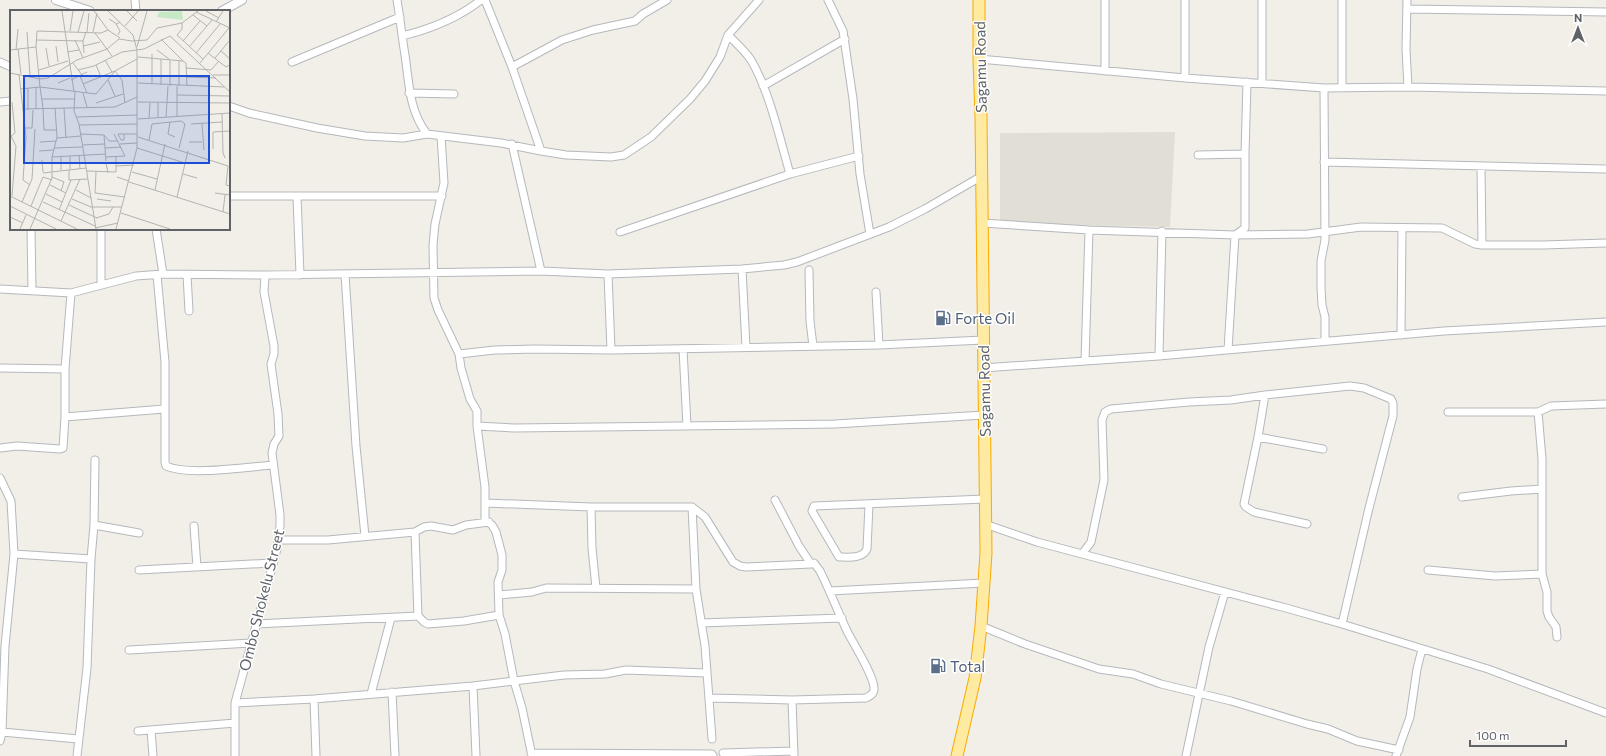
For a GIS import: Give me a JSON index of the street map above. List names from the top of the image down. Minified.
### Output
{"streets":{"highway":["Sagamu Road"],"street":["Ombo Shokelu Street"]},"places":{"fuel station":["Forte Oil","Total"]},"scale_bar":"100 m","north":"top"}
